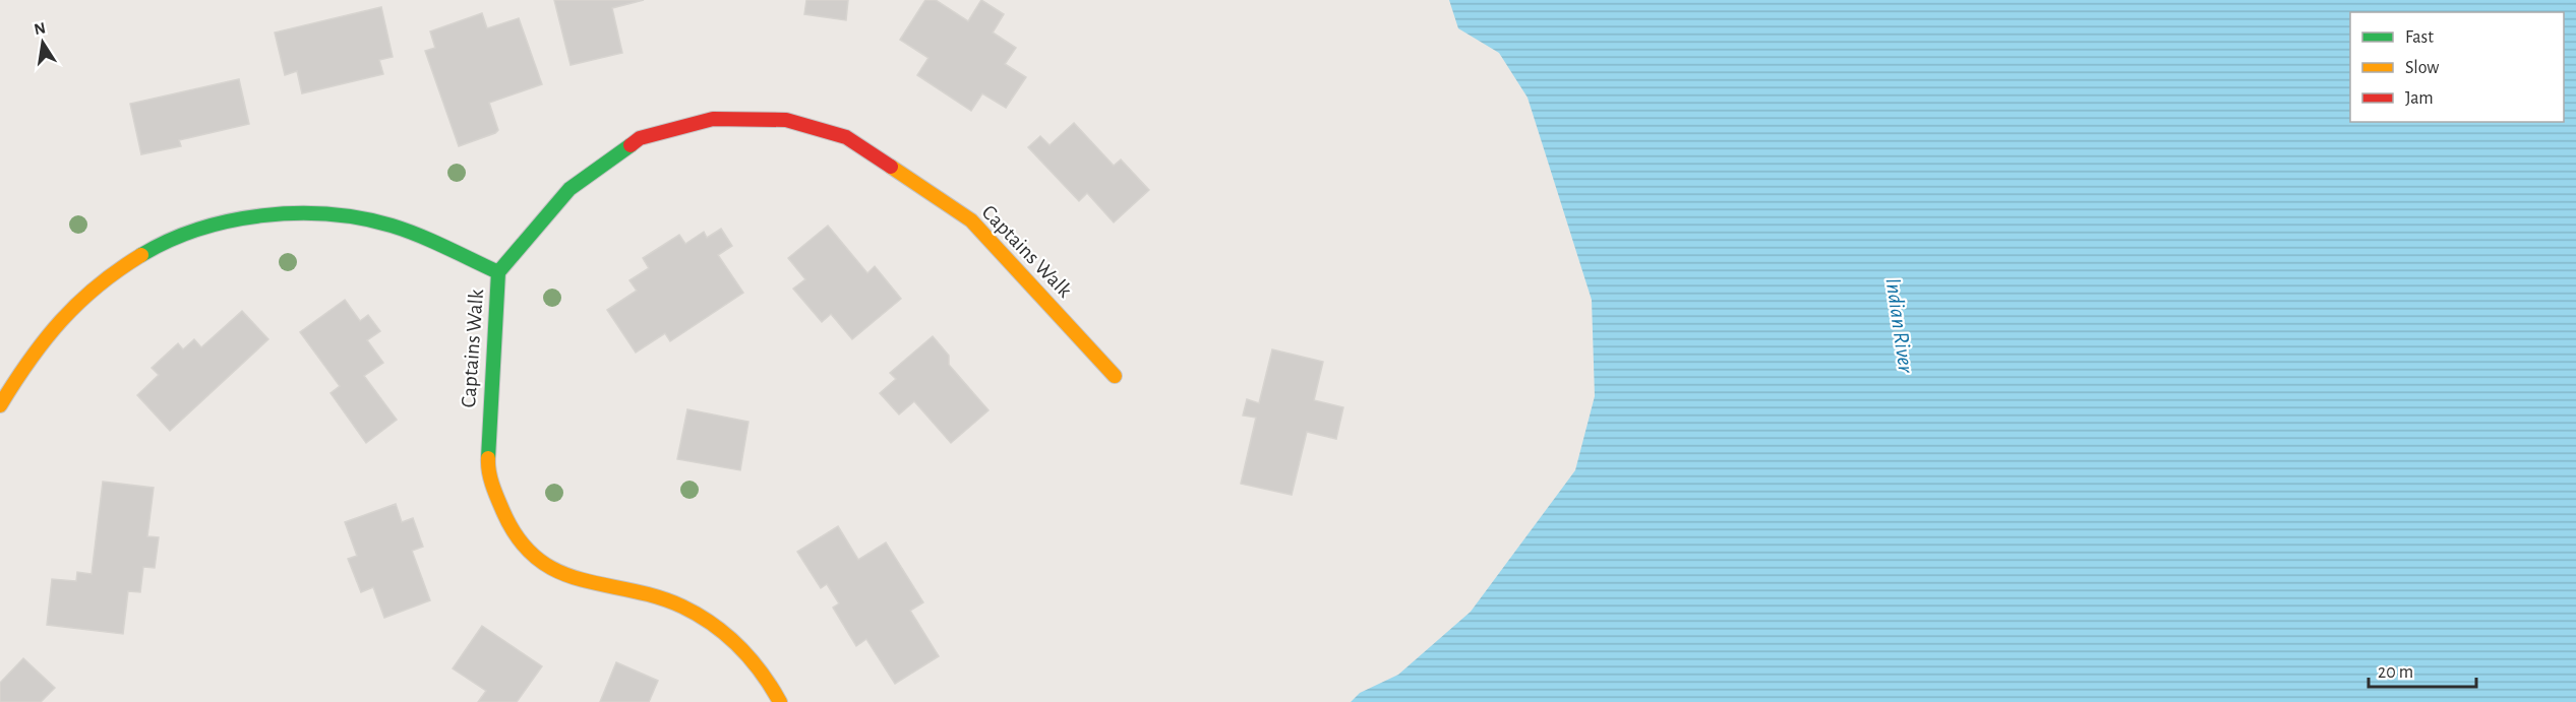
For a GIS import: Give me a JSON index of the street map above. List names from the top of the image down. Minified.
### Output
{"streets":{"street":["Captains Walk"]},"water":["Indian River"],"legend":["Fast","Slow","Jam"],"scale_bar":"20 m","north":"top"}
